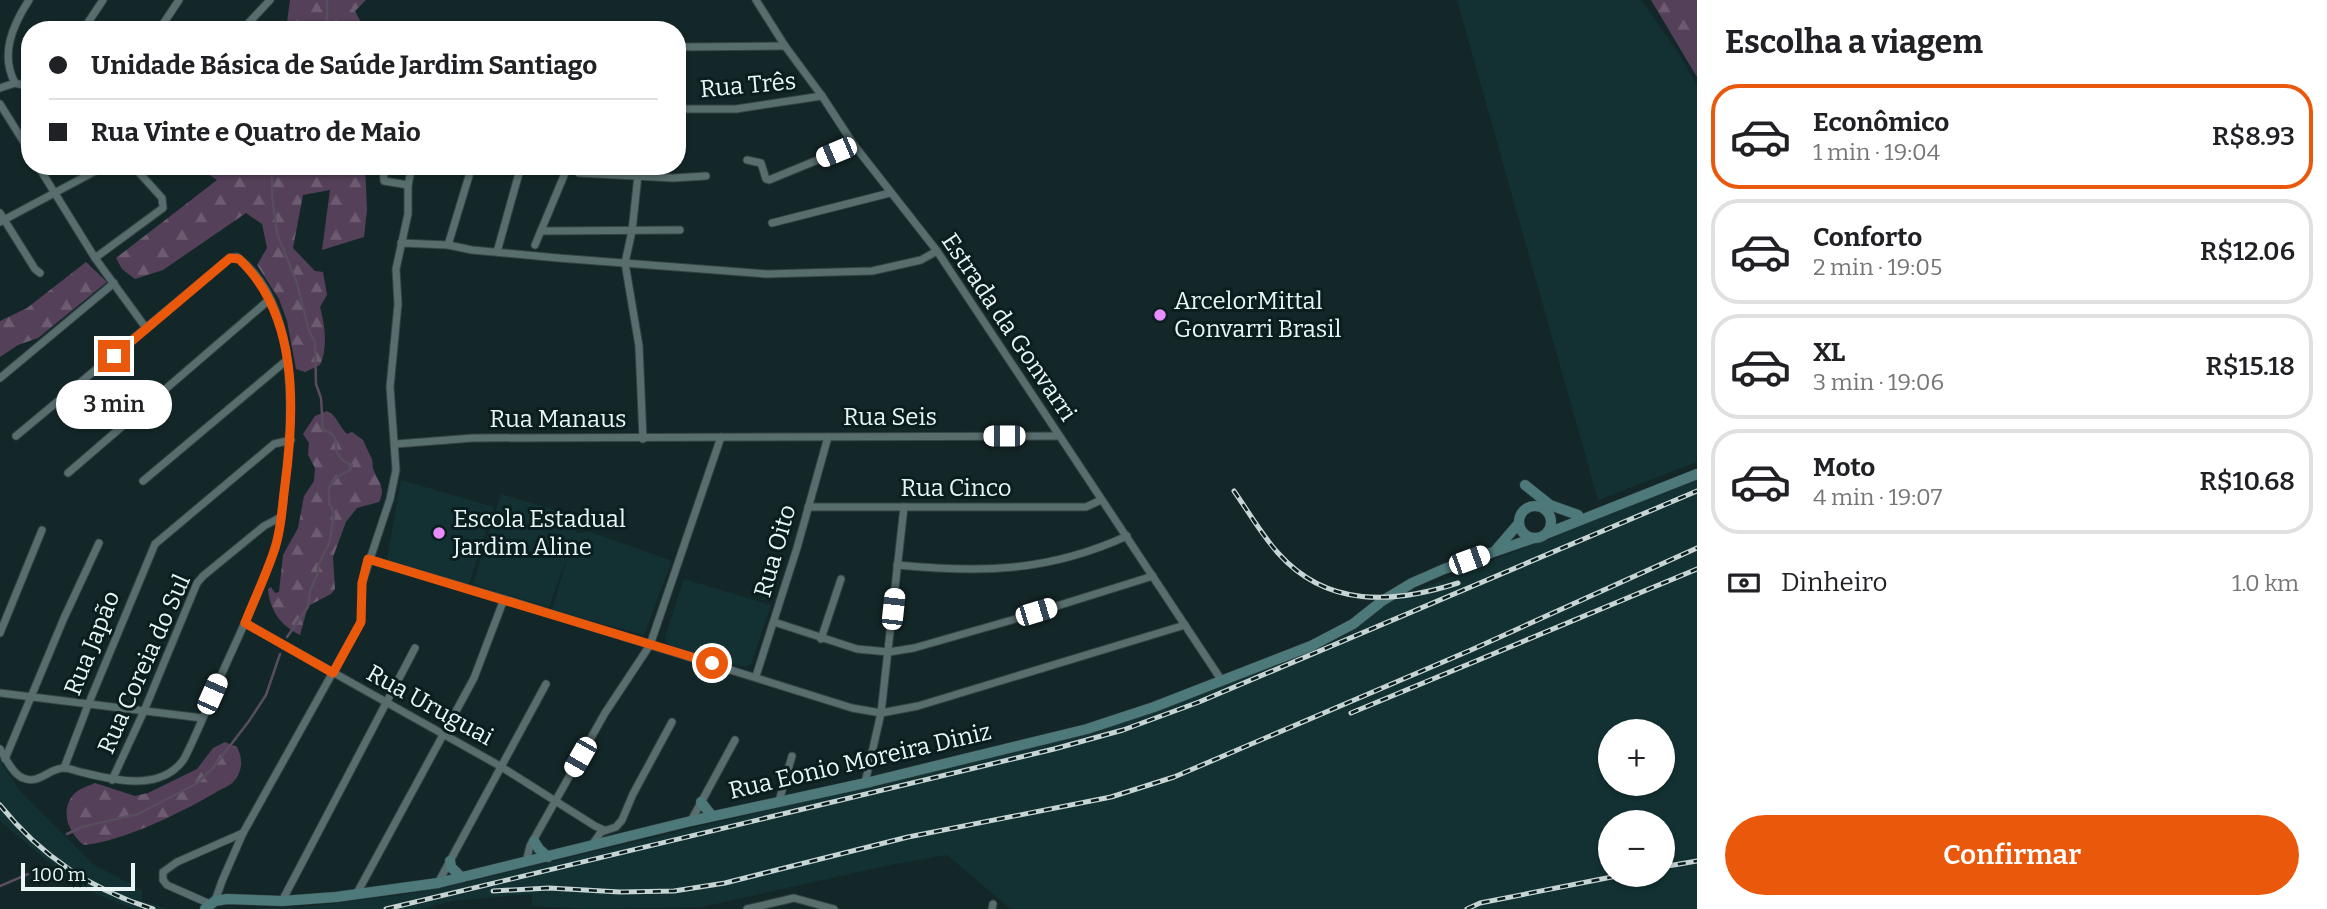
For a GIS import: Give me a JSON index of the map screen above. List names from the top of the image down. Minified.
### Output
{"streets":{"main road":["Rua Eonio Moreira Diniz"],"street":["Rua Três","Estrada da Gonvarri","Rua Seis","Rua Manaus","Rua Cinco","Rua Oito","Rua Japão","Rua Coreia do Sul","Rua Uruguai"]},"crossings":[["Rua Três","Estrada da Gonvarri"],["Estrada da Gonvarri","Rua Seis"],["Estrada da Gonvarri","Rua Cinco"],["Estrada da Gonvarri","Rua Eonio Moreira Diniz"],["Rua Seis","Rua Manaus"],["Rua Seis","Rua Oito"],["Rua Cinco","Rua Oito"]],"places":["ArcelorMittal Gonvarri Brasil","Escola Estadual Jardim Aline"],"scale_bar":"100 m","page":{"heading":"Escolha a viagem","banner":["Unidade Básica de Saúde Jardim Santiago","Rua Vinte e Quatro de Maio"],"list":[{"name":"Econômico","note":"1 min · 19:04","value":"R$8.93"},{"name":"Conforto","note":"2 min · 19:05","value":"R$12.06"},{"name":"XL","note":"3 min · 19:06","value":"R$15.18"},{"name":"Moto","note":"4 min · 19:07","value":"R$10.68"}],"bubble":"3 min","pay":["Dinheiro","1.0 km"],"map_buttons":["+","−"],"buttons":"Confirmar","scale":"100 m"}}
